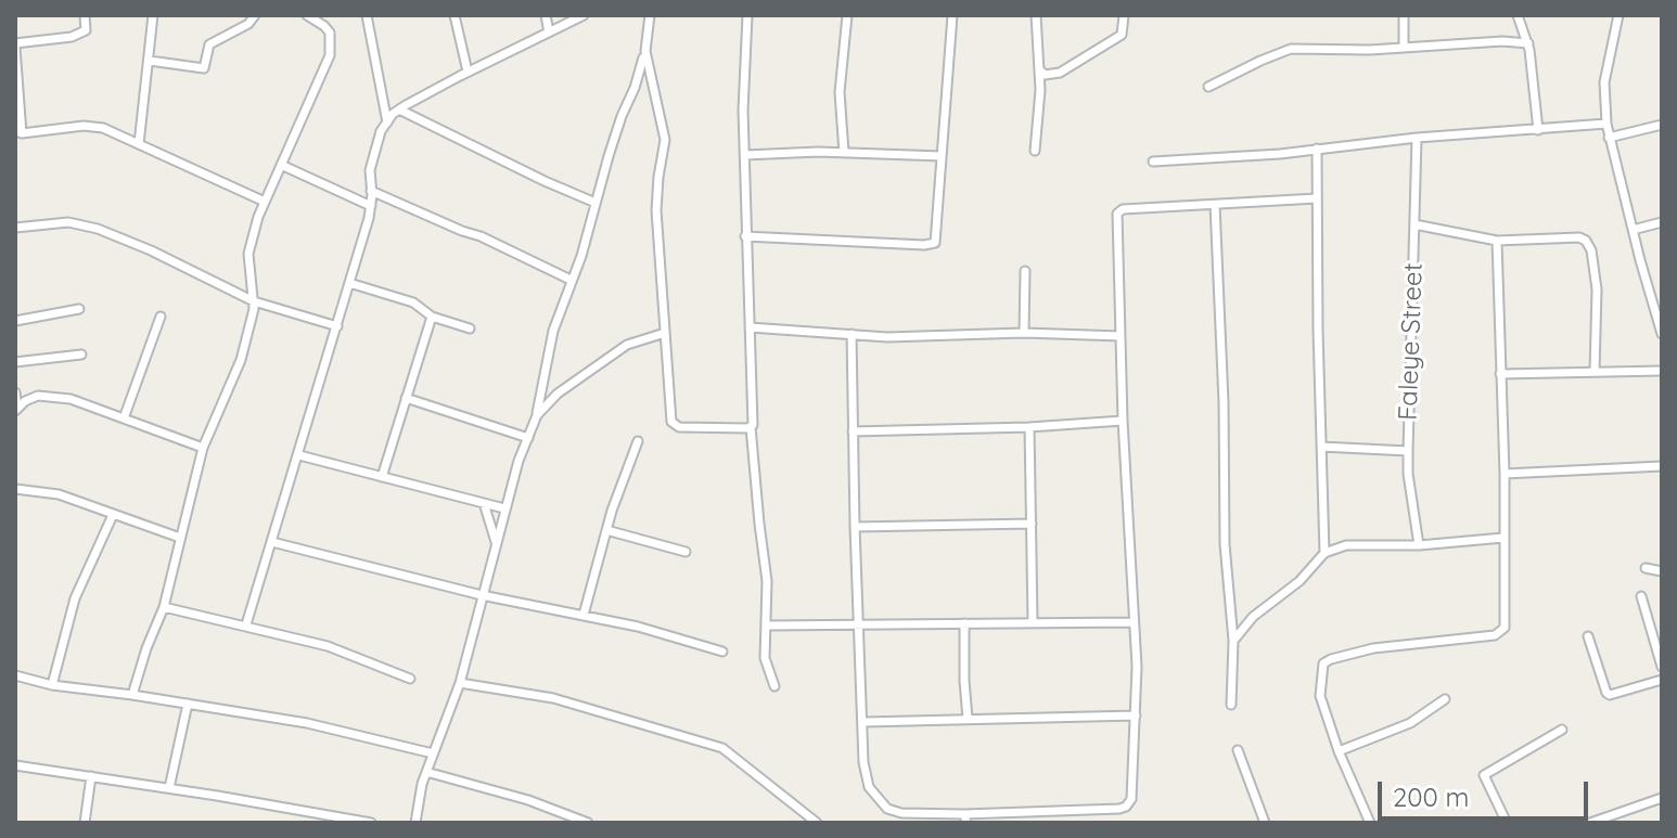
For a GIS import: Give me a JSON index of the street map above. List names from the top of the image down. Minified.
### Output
{"streets":{"street":["Faleye Street"]},"scale_bar":"200 m"}
